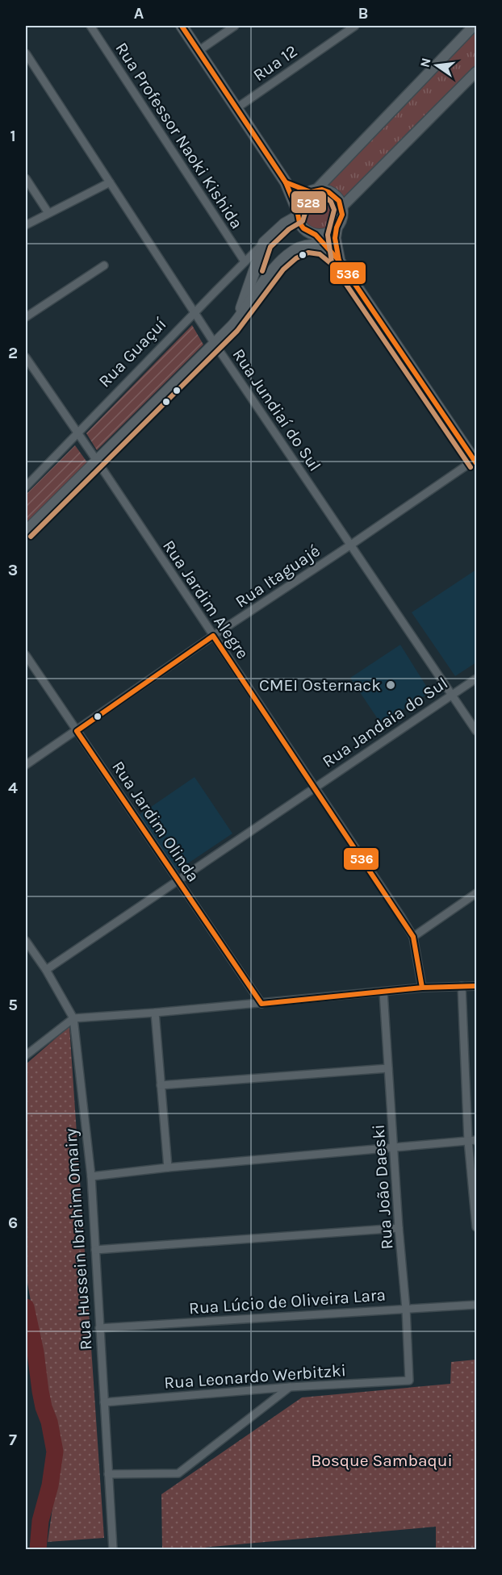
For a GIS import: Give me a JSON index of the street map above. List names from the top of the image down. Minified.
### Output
{"streets":{"main road":["Rua Guaçuí"],"street":["Rua 12","Rua Professor Naoki Kishida","Rua Jundiaí do Sul","Rua Itaguajé","Rua Jardim Alegre","Rua Jandaia do Sul","Rua Jardim Olinda","Rua João Daeski","Rua Hussein Ibrahim Omairy","Rua Lúcio de Oliveira Lara","Rua Leonardo Werbitzki"]},"crossings":[["Rua Professor Naoki Kishida","Rua Guaçuí"],["Rua Guaçuí","Rua Jundiaí do Sul"],["Rua Guaçuí","Rua Jardim Alegre"],["Rua Jundiaí do Sul","Rua Itaguajé"],["Rua Jundiaí do Sul","Rua Jandaia do Sul"],["Rua Itaguajé","Rua Jardim Alegre"],["Rua Itaguajé","Rua Jardim Olinda"],["Rua Jardim Alegre","Rua Jandaia do Sul"],["Rua Jandaia do Sul","Rua Jardim Olinda"],["Rua Jandaia do Sul","Rua Hussein Ibrahim Omairy"],["Rua João Daeski","Rua Lúcio de Oliveira Lara"],["Rua João Daeski","Rua Leonardo Werbitzki"],["Rua Hussein Ibrahim Omairy","Rua Lúcio de Oliveira Lara"],["Rua Hussein Ibrahim Omairy","Rua Leonardo Werbitzki"]],"parks":["Bosque Sambaqui"],"places":["CMEI Osternack"],"lines":["transit line 536","transit line 528"],"north":"left","grid":{"columns":["A","B"],"rows":["1","2","3","4","5","6","7"]}}
